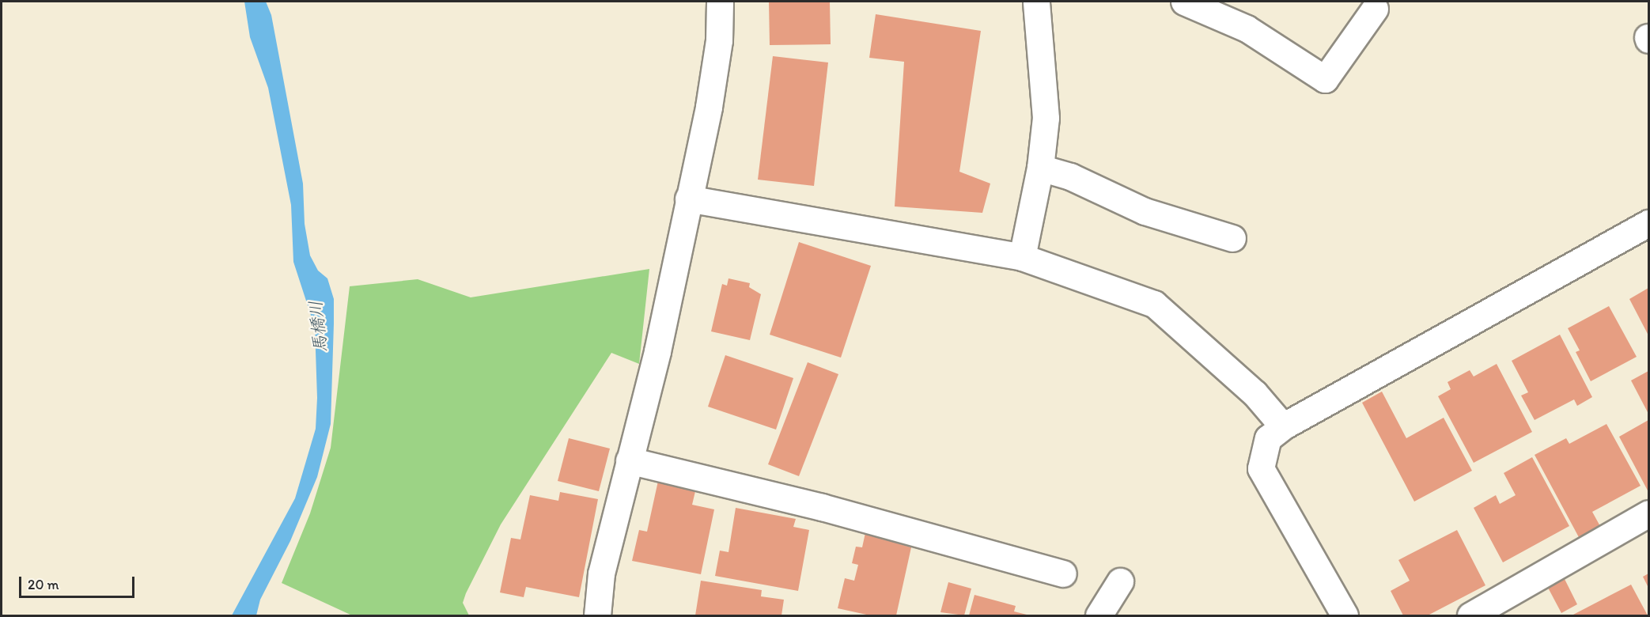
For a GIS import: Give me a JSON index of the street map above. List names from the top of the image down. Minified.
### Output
{"water":["馬橋川"],"scale_bar":"20 m"}
